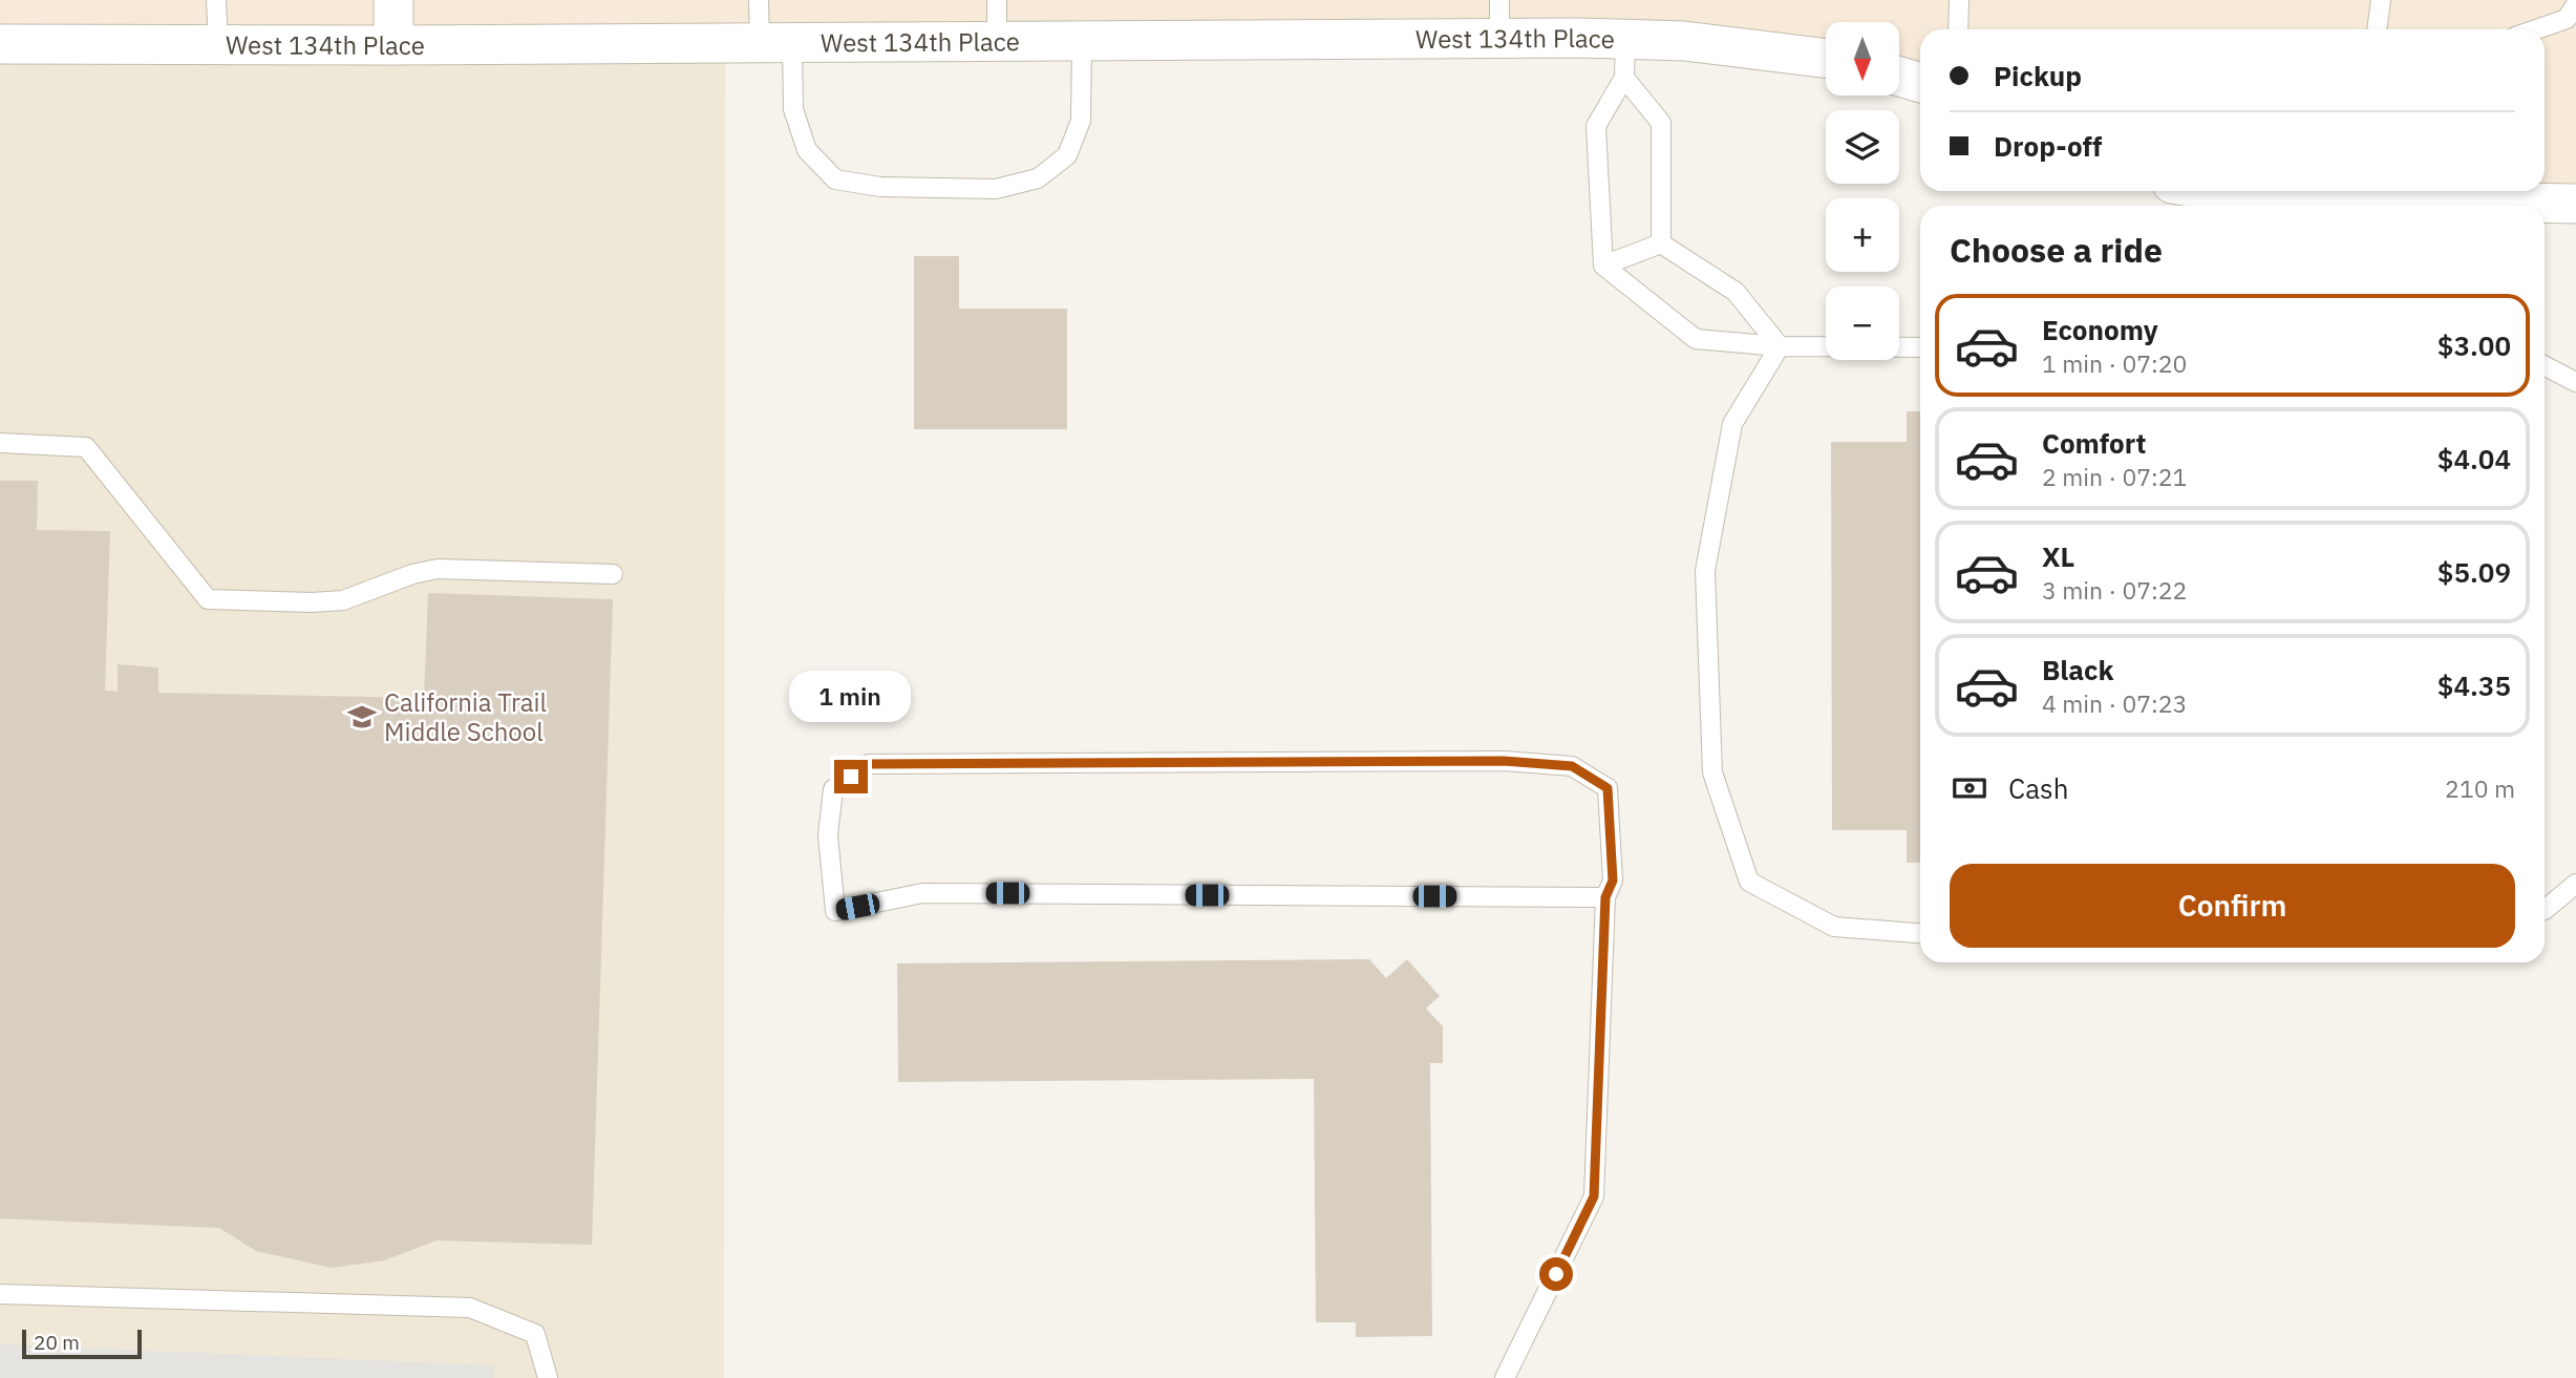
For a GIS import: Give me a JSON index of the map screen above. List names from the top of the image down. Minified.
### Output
{"streets":{"street":["West 134th Place"]},"places":{"school or university":["California Trail Middle School"]},"scale_bar":"20 m","north":"bottom","page":{"map_buttons":["+","−"],"banner":["Pickup","Drop-off"],"heading":"Choose a ride","list":[{"name":"Economy","note":"1 min · 07:20","value":"$3.00"},{"name":"Comfort","note":"2 min · 07:21","value":"$4.04"},{"name":"XL","note":"3 min · 07:22","value":"$5.09"},{"name":"Black","note":"4 min · 07:23","value":"$4.35"}],"bubble":"1 min","pay":["Cash","210 m"],"buttons":"Confirm","scale":"20 m"}}
